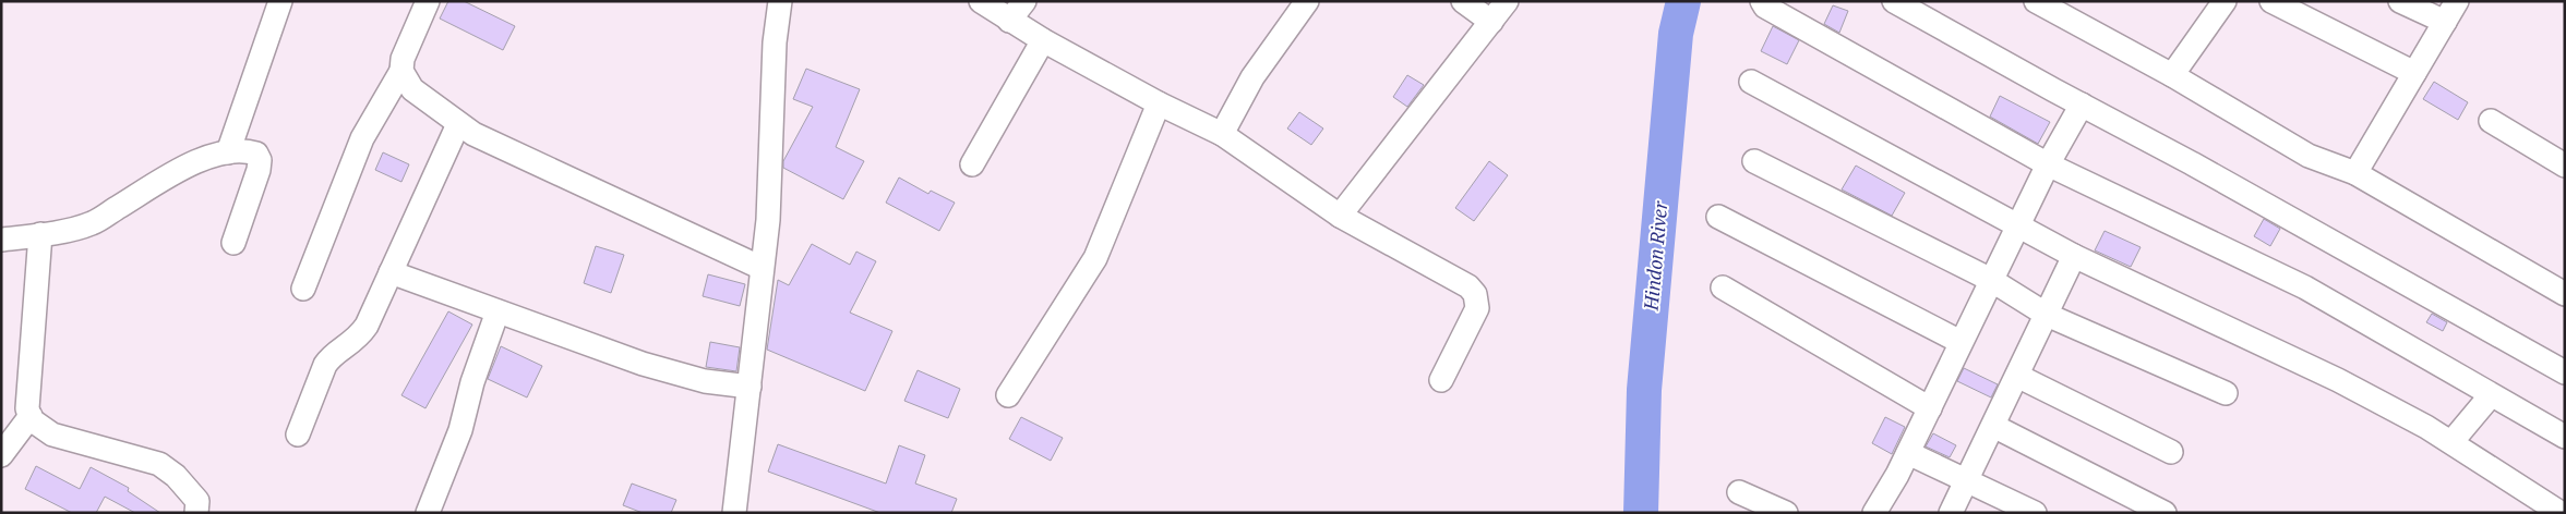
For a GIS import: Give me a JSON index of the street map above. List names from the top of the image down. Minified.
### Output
{"water":["Hindon River"]}
